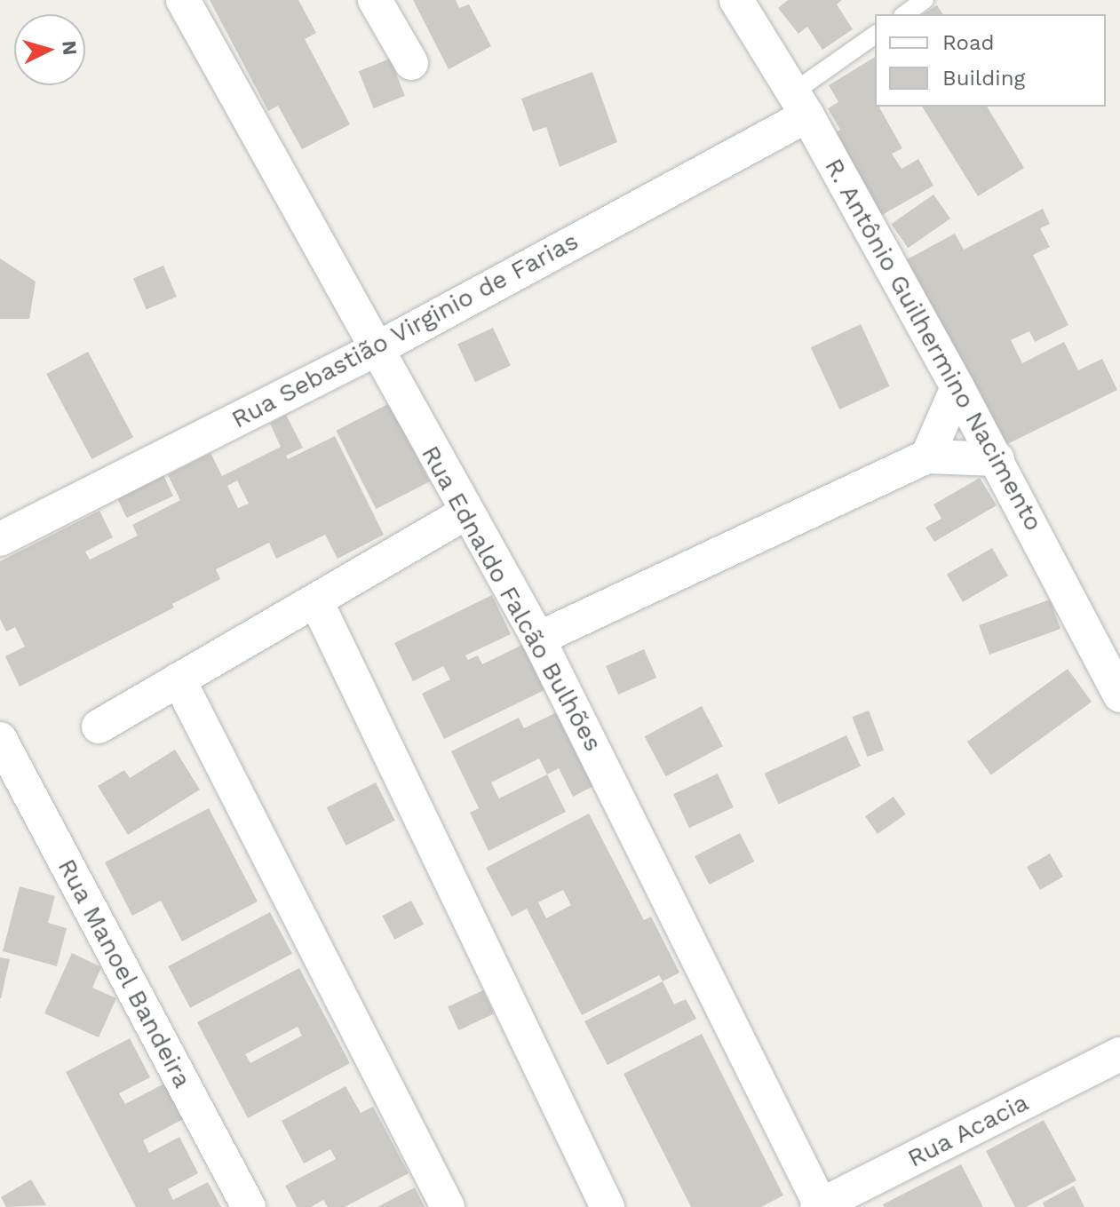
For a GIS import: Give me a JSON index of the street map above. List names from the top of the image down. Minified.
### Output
{"streets":{"street":["Rua Sebastião Virginio de Farias","R. Antônio Guilhermino Nacimento","Rua Ednaldo Falcão Bulhões","Rua Manoel Bandeira","Rua Acacia"]},"crossings":[["Rua Sebastião Virginio de Farias","R. Antônio Guilhermino Nacimento"],["Rua Sebastião Virginio de Farias","Rua Ednaldo Falcão Bulhões"],["Rua Ednaldo Falcão Bulhões","Rua Acacia"]],"legend":["Road","Building"],"north":"right"}
